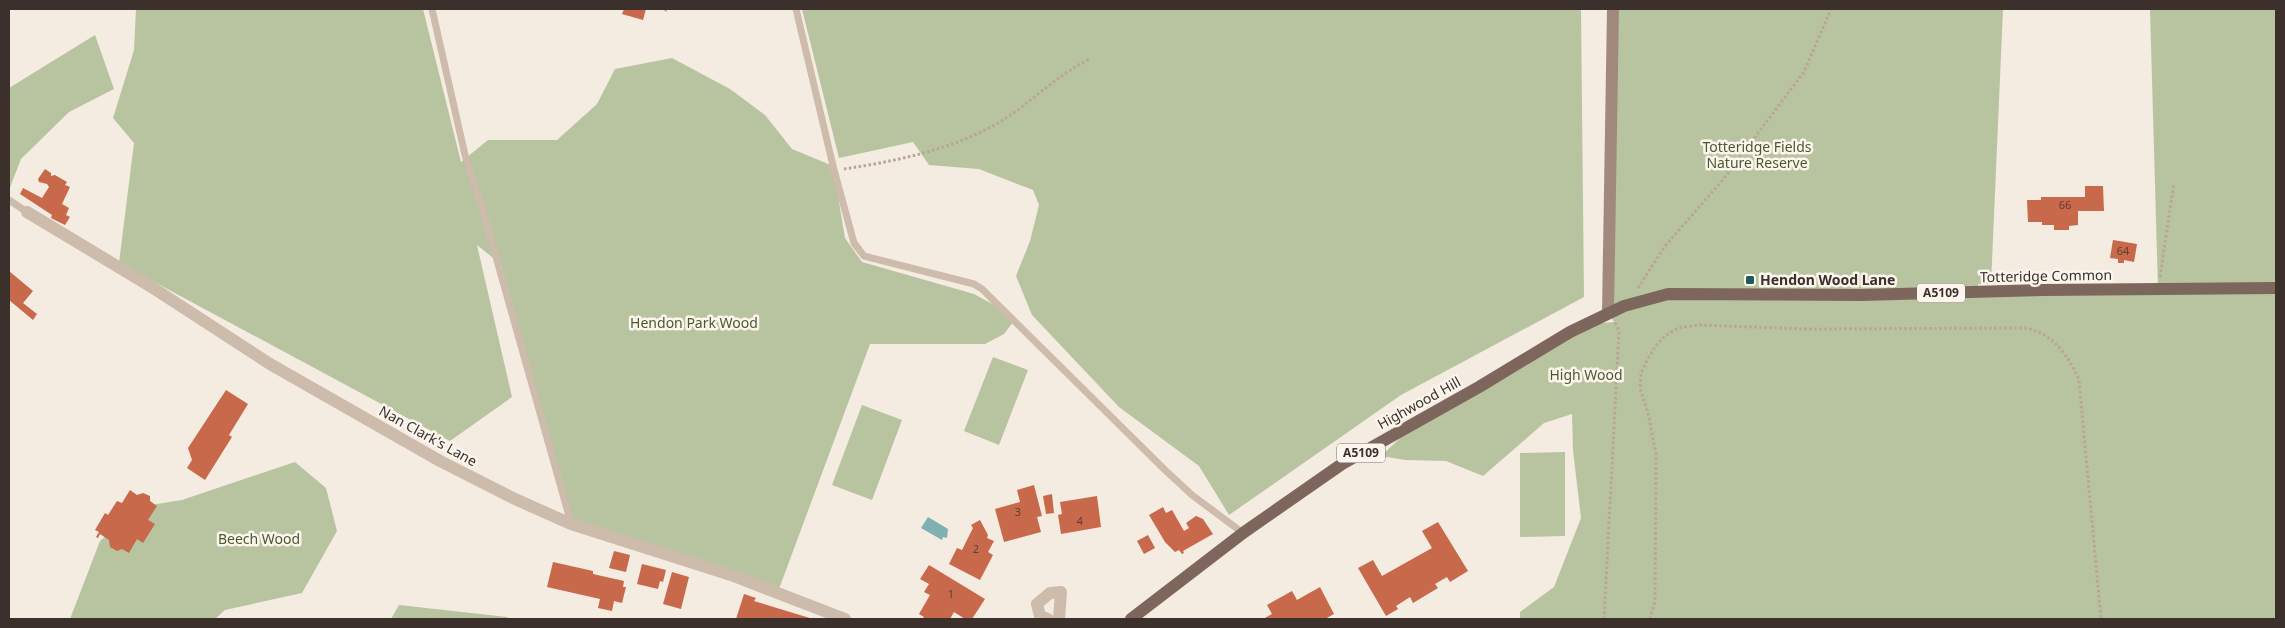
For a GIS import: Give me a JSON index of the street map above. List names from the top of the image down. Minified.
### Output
{"streets":{"main road":["Totteridge Common","A5109","Highwood Hill"],"street":["Nan Clark's Lane"]},"crossings":[["Totteridge Common","Highwood Hill"]],"parks":["Totteridge Fields Nature Reserve","Hendon Park Wood","High Wood","Beech Wood"],"places":{"transit":["Hendon Wood Lane"]},"house_numbers":["66","64","3","4","2","1"]}
